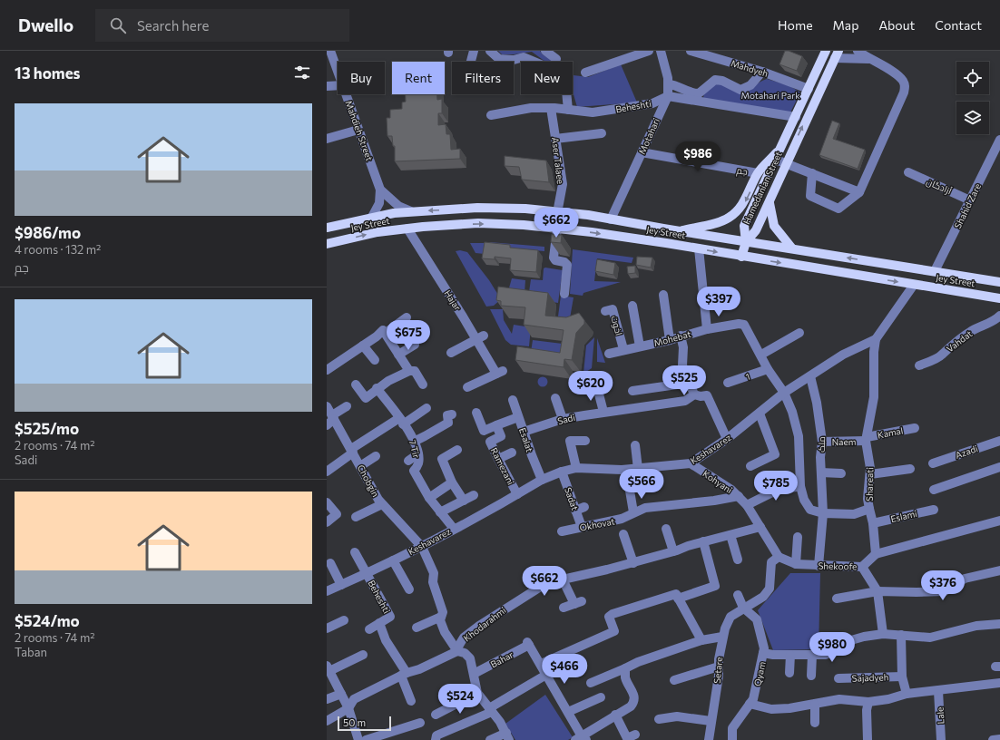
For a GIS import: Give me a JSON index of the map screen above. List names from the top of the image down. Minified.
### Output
{"streets":{"main road":["Hamedanian Street","Jey Street"],"street":["Mahdyeh","Beheshti","Mahdieh Street","Motahari","Aser Talaee","جم","آزادگان","Shahid Zare","Hajar","اخوت","Mohebat","Vahdat","1","Sadi","Kamal","Esalat","Naem","ملک","7 Tir","Keshavarez","Azadi","Ramezani","Chobgin","Kohyani","Shareati","Sadat","Eslami","Okhovat","Shekoofe","Khodarahmi","Bahar","Setare","Qyam","Sajadyeh","Lale"]},"crossings":[["Mahdyeh","Hamedanian Street"],["Beheshti","Motahari"],["Beheshti","Aser Talaee"],["Beheshti","Keshavarez"],["Motahari","جم"],["Motahari","Jey Street"],["Aser Talaee","Jey Street"],["آزادگان","Shahid Zare"],["Hamedanian Street","Jey Street"],["Shahid Zare","Jey Street"],["Jey Street","Hajar"],["اخوت","Mohebat"],["Mohebat","1"],["Mohebat","ملک"],["Mohebat","Keshavarez"],["Mohebat","Shareati"],["Sadi","Esalat"],["Kamal","Naem"],["Kamal","Shareati"],["Esalat","Keshavarez"],["Naem","ملک"],["Naem","Shareati"],["ملک","Keshavarez"],["ملک","Shareati"],["7 Tir","Keshavarez"],["Keshavarez","Ramezani"],["Keshavarez","Chobgin"],["Keshavarez","Kohyani"],["Keshavarez","Shareati"],["Keshavarez","Sadat"],["Chobgin","Khodarahmi"],["Chobgin","Bahar"],["Kohyani","Okhovat"],["Kohyani","Shekoofe"],["Kohyani","Khodarahmi"],["Sadat","Okhovat"],["Setare","Qyam"]],"parks":["Motahari Park"],"scale_bar":"50 m","page":{"header":"Dwello","search":"Search here","nav":["Home","Map","About","Contact"],"heading":"13 homes","chip":["Buy","Rent","Filters","New"],"list":[{"name":"$986/mo","note":"4 rooms · 132 m² · جم"},{"name":"$525/mo","note":"2 rooms · 74 m² · Sadi"},{"name":"$524/mo","note":"2 rooms · 74 m² · Taban"}],"price":["$986","$662","$397","$675","$525","$620","$566","$785","$662","$376","$980","$466","$524"],"scale":"50 m"}}
